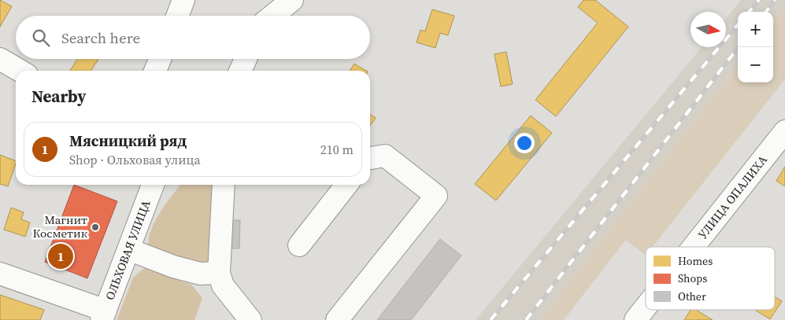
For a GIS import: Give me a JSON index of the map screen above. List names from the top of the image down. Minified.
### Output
{"streets":{"street":["УЛИЦА ОПАЛИХА","ОЛЬХОВАЯ УЛИЦА"]},"places":["Магнит Косметик"],"legend":["Homes","Shops","Other"],"north":"right","page":{"map_buttons":["+","−"],"search":"Search here","heading":"Nearby","list":[{"mark":"1","name":"Мясницкий ряд","note":"Shop · Ольховая улица","value":"210 m"}],"pins":"1"}}
